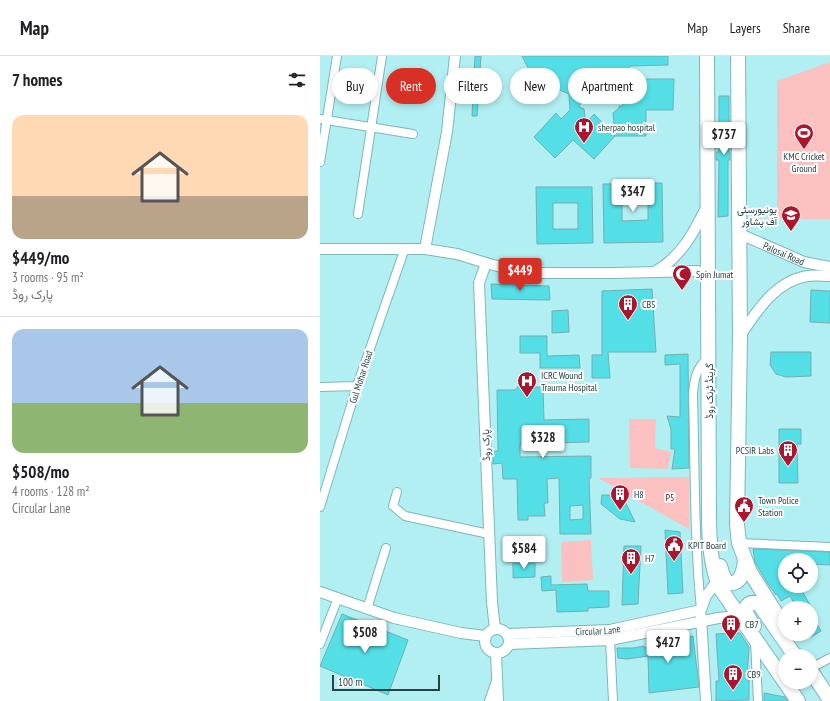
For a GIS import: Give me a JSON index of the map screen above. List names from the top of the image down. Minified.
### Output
{"streets":{"highway":["گرینڈ ٹرنک روڈ"],"street":["Palosai Road","Gul Mohar Road","پارک روڈ","Circular Lane"]},"crossings":[["پارک روڈ","Circular Lane"]],"parks":["P5"],"places":{"hospital":["sherpao hospital","ICRC Wound Trauma Hospital"],"sports":["KMC Cricket Ground"],"school or university":["یونیورسٹی آف پشاور"],"mosque":["Spin Jumat"],"building":["CB5","PCSIR Labs","H8","H7","CB7","CB9"],"public building":["Town Police Station","KPIT Board"]},"scale_bar":"100 m","page":{"header":"Map","nav":["Map","Layers","Share"],"heading":"7 homes","chip":["Buy","Rent","Filters","New","Apartment"],"list":[{"name":"$449/mo","note":"3 rooms · 95 m² · پارک روڈ"},{"name":"$508/mo","note":"4 rooms · 128 m² · Circular Lane"}],"price":["$737","$347","$449","$328","$584","$508","$427"],"map_buttons":["+","−"],"scale":"100 m"}}
